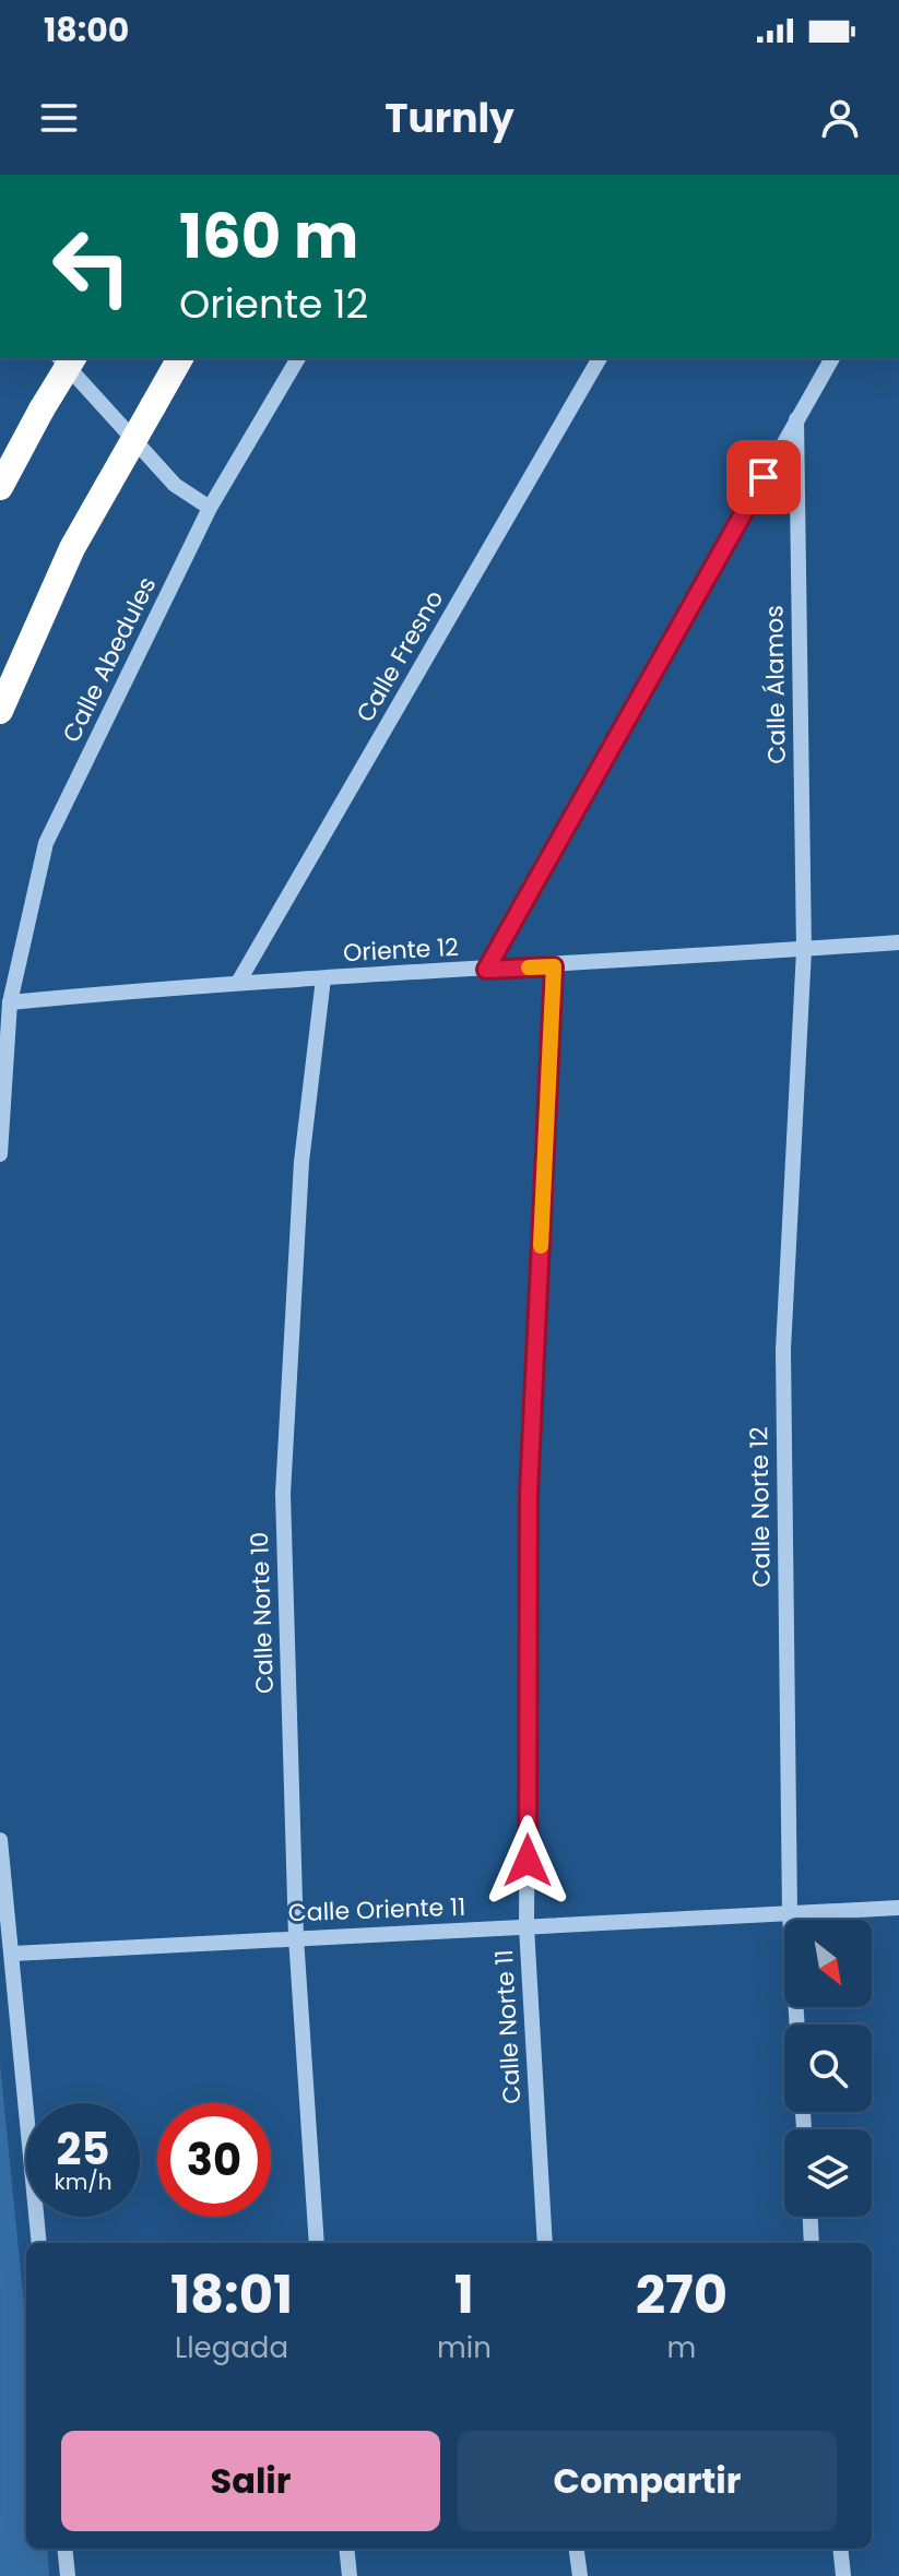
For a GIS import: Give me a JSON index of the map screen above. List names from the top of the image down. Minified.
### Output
{"streets":{"street":["Calle Fresno","Calle Abedules","Calle Álamos","Oriente 12","Calle Norte 12","Calle Norte 10","Calle Oriente 11","Calle Norte 11"]},"crossings":[["Calle Fresno","Oriente 12"],["Calle Abedules","Oriente 12"],["Calle Álamos","Oriente 12"],["Calle Álamos","Calle Norte 12"],["Oriente 12","Calle Norte 12"],["Oriente 12","Calle Norte 10"],["Oriente 12","Calle Norte 11"],["Calle Norte 12","Calle Oriente 11"],["Calle Norte 10","Calle Oriente 11"],["Calle Oriente 11","Calle Norte 11"]],"north":"bottom right","page":{"status":"18:00","header":"Turnly","turn":["160 m","Oriente 12"],"speed":"25 km/h","limit":"30","eta":["18:01","Llegada","1","min","270","m"],"buttons":["Salir","Compartir"]}}
